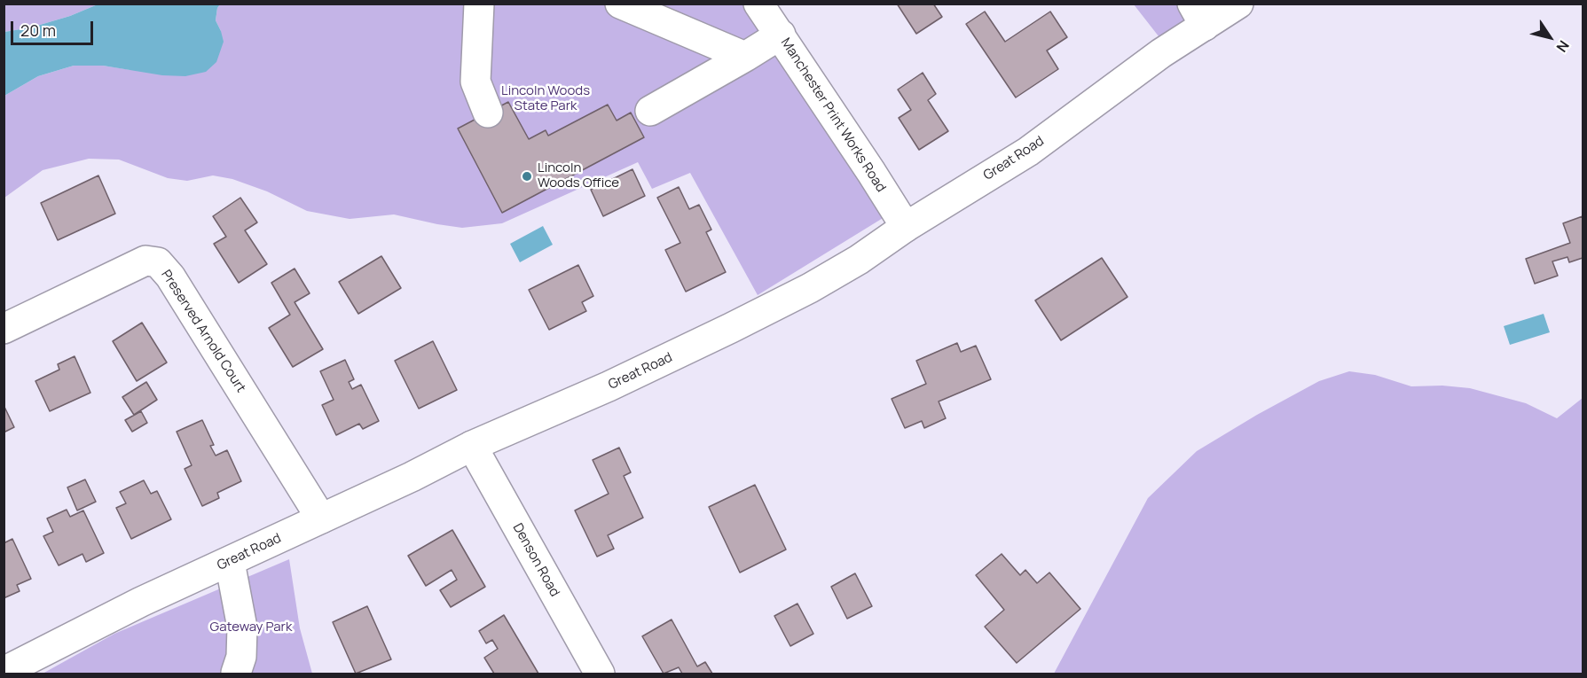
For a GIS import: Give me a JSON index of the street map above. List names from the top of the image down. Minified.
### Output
{"streets":{"main road":["Manchester Print Works Road","Great Road","Preserved Arnold Court","Denson Road"]},"crossings":[["Manchester Print Works Road","Great Road"],["Great Road","Preserved Arnold Court"],["Great Road","Denson Road"]],"parks":["Lincoln Woods State Park","Gateway Park"],"places":["Lincoln Woods Office"],"scale_bar":"20 m","north":"bottom right"}
